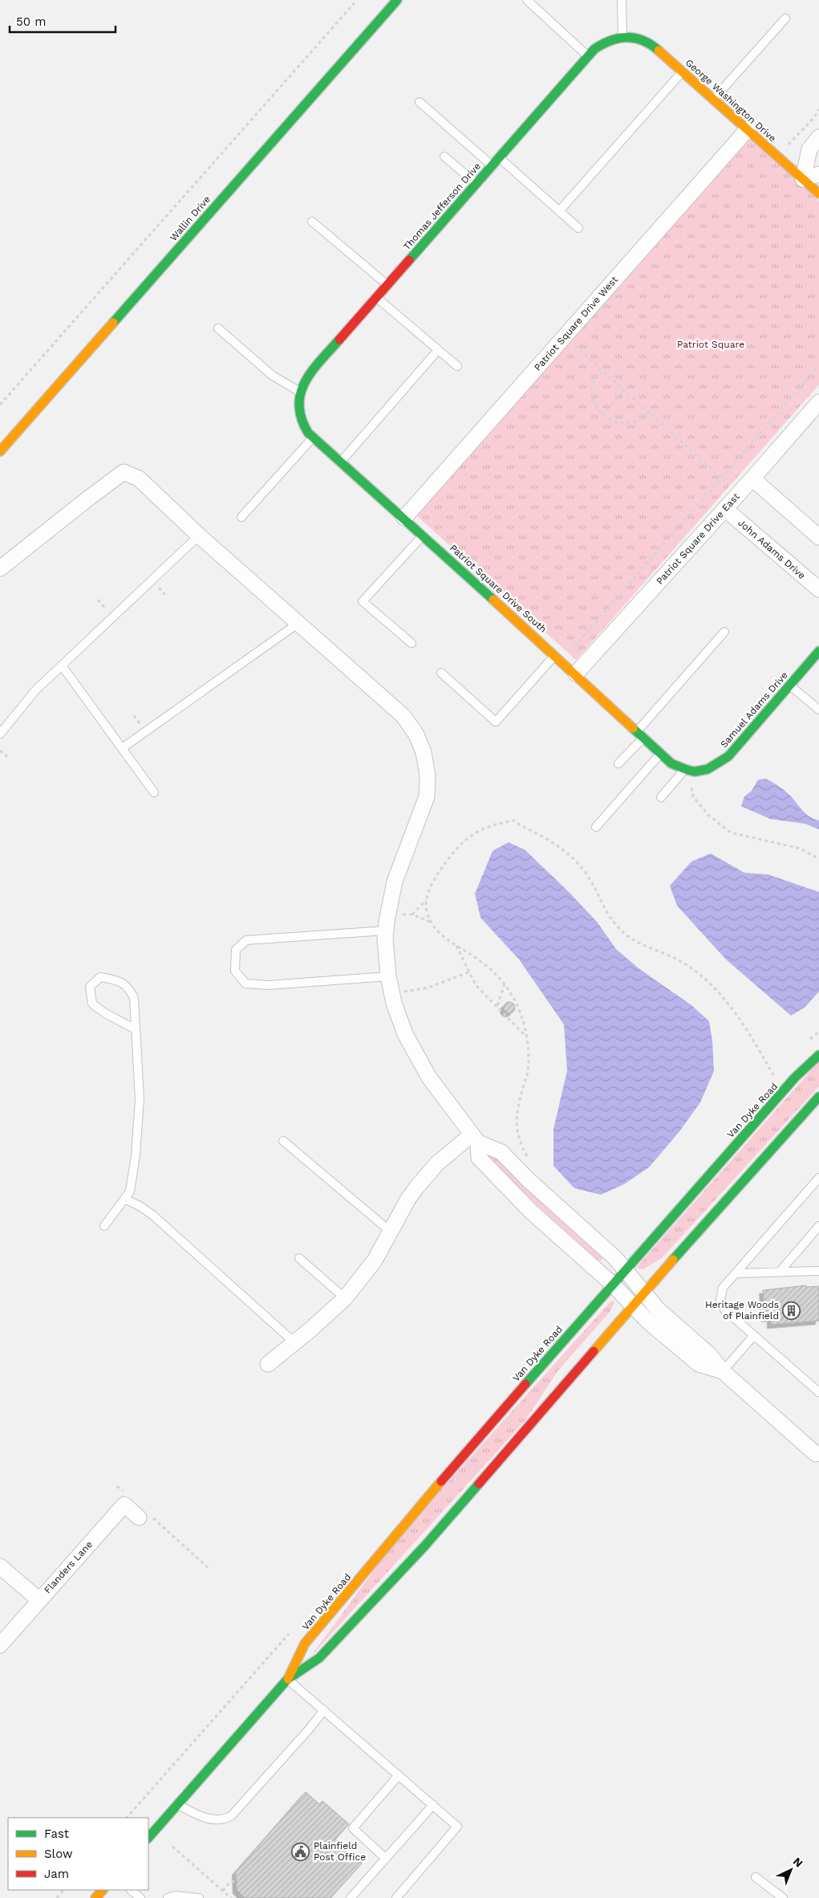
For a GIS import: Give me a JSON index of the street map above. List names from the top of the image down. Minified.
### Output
{"streets":{"street":["George Washington Drive","Thomas Jefferson Drive","Wallin Drive","Patriot Square Drive West","Patriot Square Drive East","John Adams Drive","Patriot Square Drive South","Samuel Adams Drive","Van Dyke Road","Flanders Lane"]},"crossings":[["George Washington Drive","Thomas Jefferson Drive"],["George Washington Drive","Patriot Square Drive West"],["Thomas Jefferson Drive","Patriot Square Drive South"],["Patriot Square Drive West","Patriot Square Drive South"],["Patriot Square Drive East","John Adams Drive"],["Patriot Square Drive East","Patriot Square Drive South"],["Patriot Square Drive South","Samuel Adams Drive"]],"parks":["Patriot Square"],"places":{"building":["Heritage Woods of Plainfield"],"public building":["Plainfield Post Office"]},"legend":["Fast","Slow","Jam"],"scale_bar":"50 m","north":"top right"}
